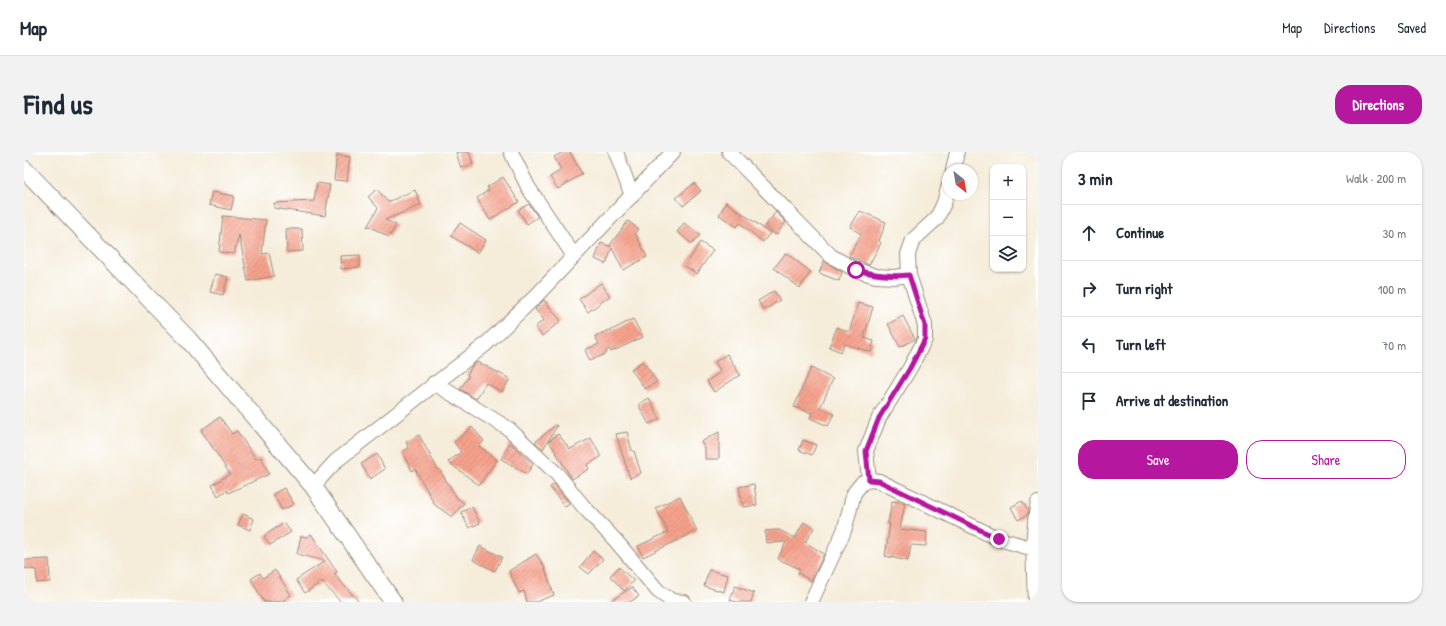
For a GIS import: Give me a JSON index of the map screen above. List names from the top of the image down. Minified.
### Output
{"north":"bottom right","page":{"header":"Map","nav":["Map","Directions","Saved"],"title":"Find us","buttons":["Directions",["Save","Share"]],"heading":["3 min","Walk · 200 m"],"map_buttons":["+","−"],"list":[["Continue","30 m"],["Turn right","100 m"],["Turn left","70 m"],"Arrive at destination"]}}
